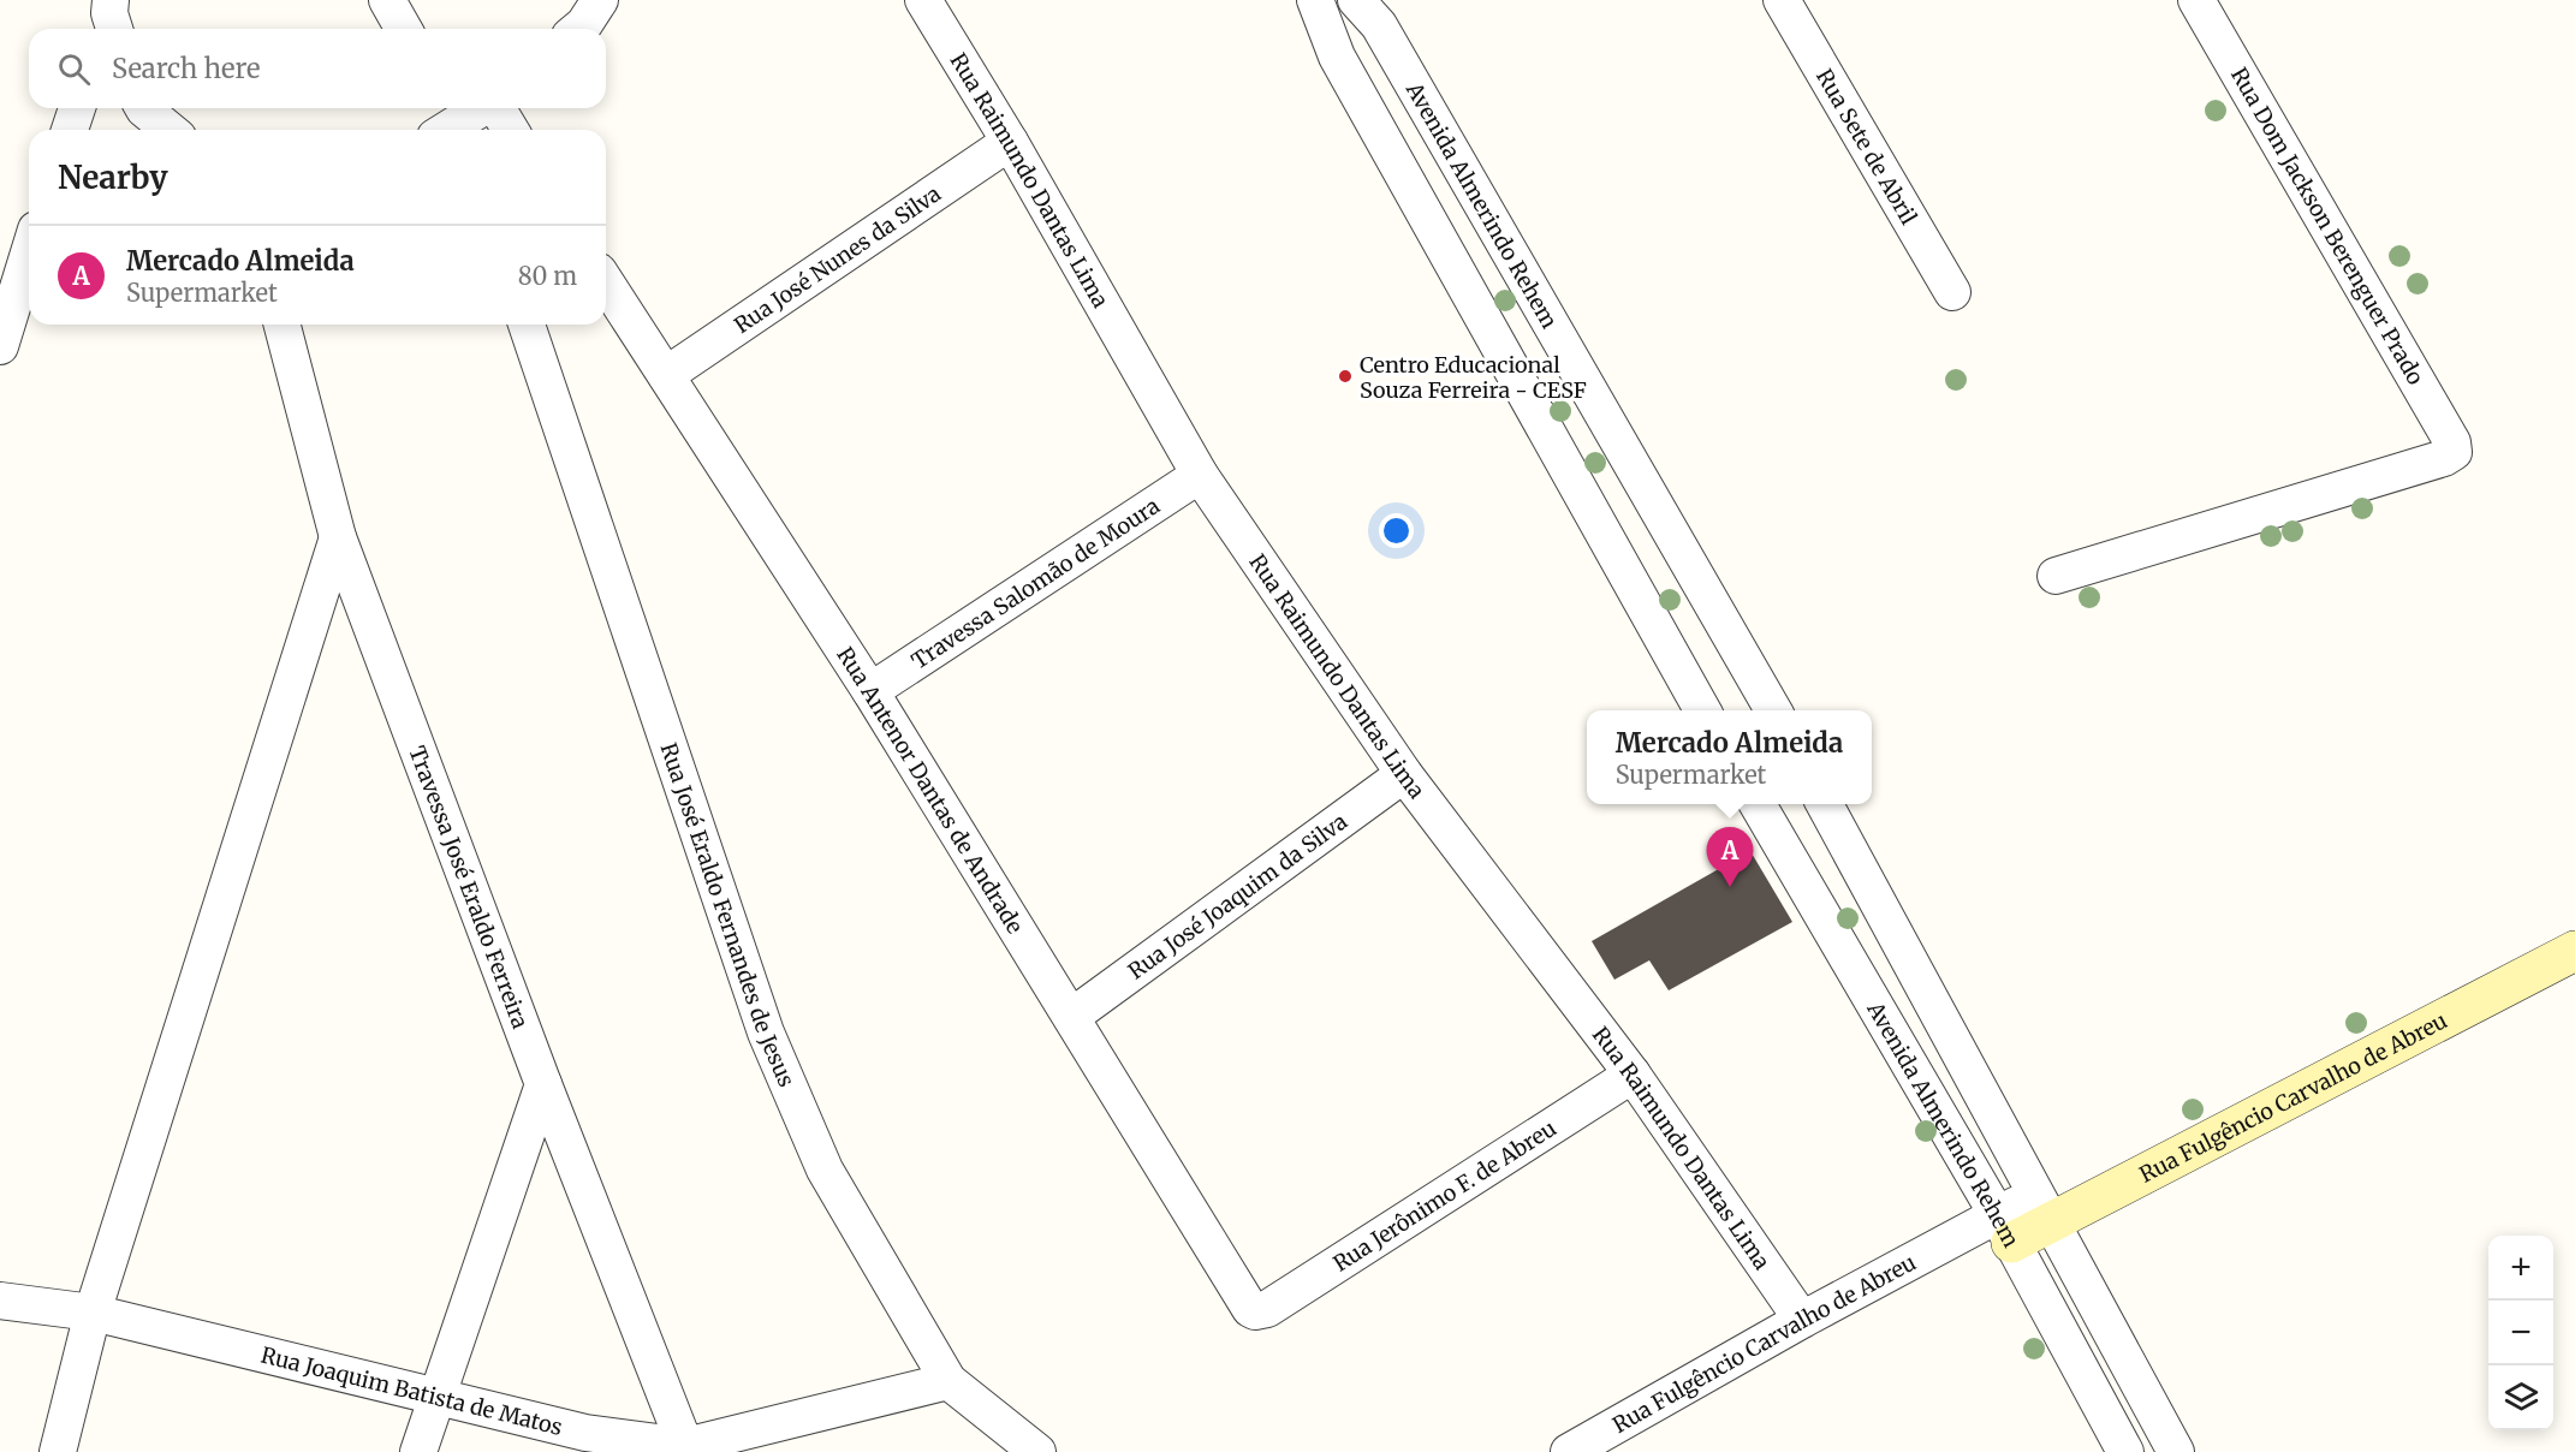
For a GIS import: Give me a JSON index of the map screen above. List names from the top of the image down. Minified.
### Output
{"streets":{"street":["Rua Sete de Abril","Rua Raimundo Dantas Lima","Avenida Almerindo Rehem","Rua Dom Jackson Berenguer Prado","Rua José Nunes da Silva","Travessa Salomão de Moura","Rua Antenor Dantas de Andrade","Travessa José Eraldo Ferreira","Rua José Joaquim da Silva","Rua José Eraldo Fernandes de Jesus","Rua Fulgêncio Carvalho de Abreu","Rua Jerônimo F. de Abreu","Rua Joaquim Batista de Matos"]},"crossings":[["Rua Raimundo Dantas Lima","Rua José Nunes da Silva"],["Rua Raimundo Dantas Lima","Travessa Salomão de Moura"],["Rua Raimundo Dantas Lima","Rua José Joaquim da Silva"],["Rua Raimundo Dantas Lima","Rua Fulgêncio Carvalho de Abreu"],["Rua Raimundo Dantas Lima","Rua Jerônimo F. de Abreu"],["Avenida Almerindo Rehem","Rua Fulgêncio Carvalho de Abreu"],["Rua José Nunes da Silva","Rua Antenor Dantas de Andrade"],["Travessa Salomão de Moura","Rua Antenor Dantas de Andrade"],["Rua Antenor Dantas de Andrade","Rua José Joaquim da Silva"],["Rua Antenor Dantas de Andrade","Rua Jerônimo F. de Abreu"],["Travessa José Eraldo Ferreira","Rua Joaquim Batista de Matos"],["Rua José Eraldo Fernandes de Jesus","Rua Joaquim Batista de Matos"]],"places":["Centro Educacional Souza Ferreira - CESF"],"page":{"search":"Search here","heading":"Nearby","list":[{"mark":"A","name":"Mercado Almeida","note":"Supermarket","value":"80 m"}],"popup":["Mercado Almeida","Supermarket"],"pins":"A","map_buttons":["+","−"]}}
